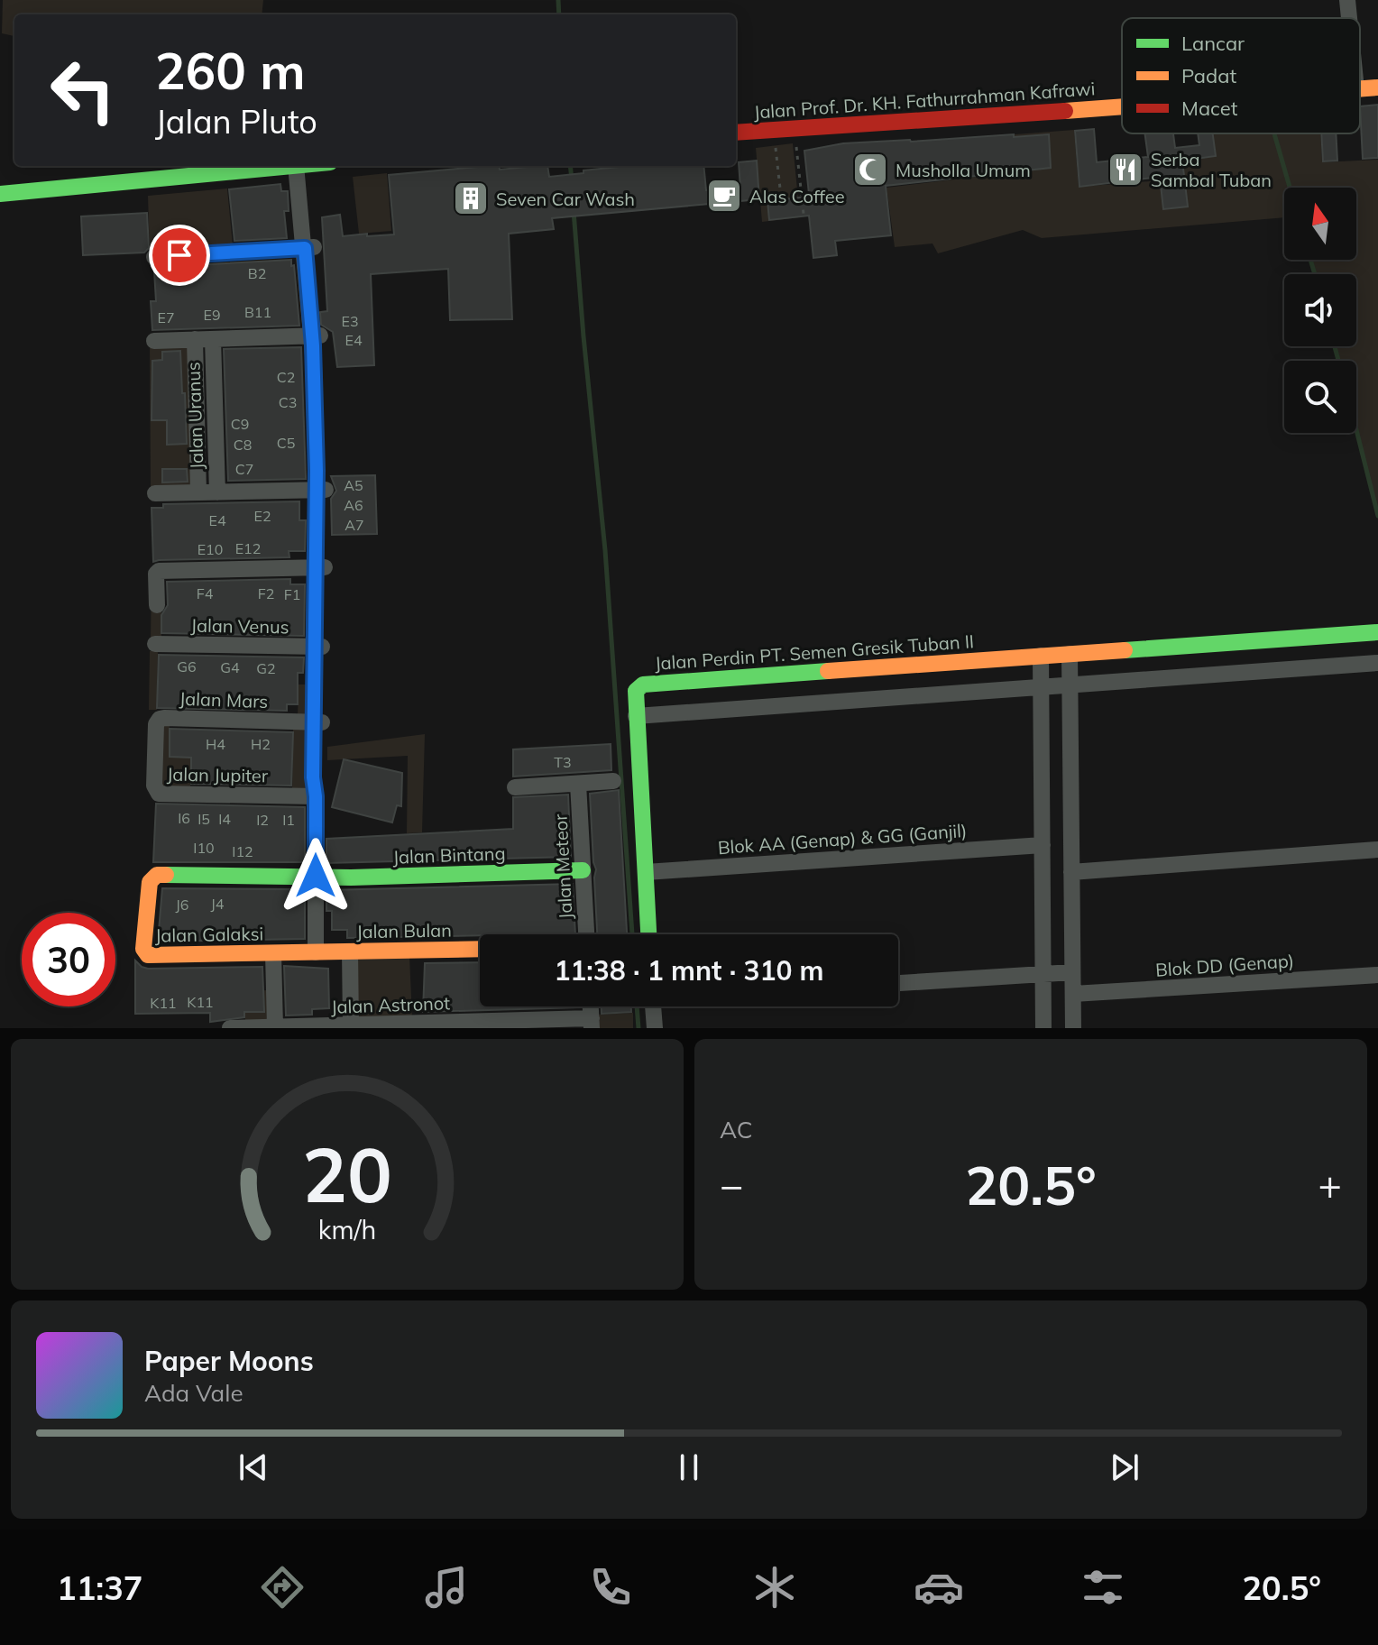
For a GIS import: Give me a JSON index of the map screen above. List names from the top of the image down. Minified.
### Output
{"streets":{"street":["Jalan Prof. Dr. KH. Fathurrahman Kafrawi","Jalan Uranus","Jalan Venus","Jalan Perdin PT. Semen Gresik Tuban II","Jalan Mars","Jalan Jupiter","Blok AA (Genap) & GG (Ganjil)","Jalan Bintang","Jalan Meteor","Jalan Bulan","Jalan Galaksi","Blok DD (Genap)","Jalan Astronot"]},"crossings":[["Jalan Perdin PT. Semen Gresik Tuban II","Blok AA (Genap) & GG (Ganjil)"],["Jalan Mars","Jalan Jupiter"],["Jalan Bintang","Jalan Meteor"],["Jalan Bintang","Jalan Galaksi"],["Jalan Bulan","Jalan Galaksi"]],"places":{"mosque":["Musholla Umum"],"restaurant":["Serba Sambal Tuban"],"cafe":["Alas Coffee"],"building":["Seven Car Wash"]},"house_numbers":["B2","B11","E9","E7","E3","E4","C2","C3","C9","C5","C8","C7","A5","A6","E2","E4","A7","E12","E10","F4","F2","F1","G6","G4","G2","H4","H2","T3","I6","I5","I4","I2","I1","I10","I12","J4","J6","K11","K11"],"legend":["Lancar","Padat","Macet"],"north":"top","page":{"turn":["260 m","Jalan Pluto"],"limit":"30","trip":"11:38 · 1 mnt · 310 m","tile":"AC","heat":["−","20.5°","+"],"song":["Paper Moons","Ada Vale"],"tabs":["11:37","20.5°"],"gauge":["20","km/h"]}}
